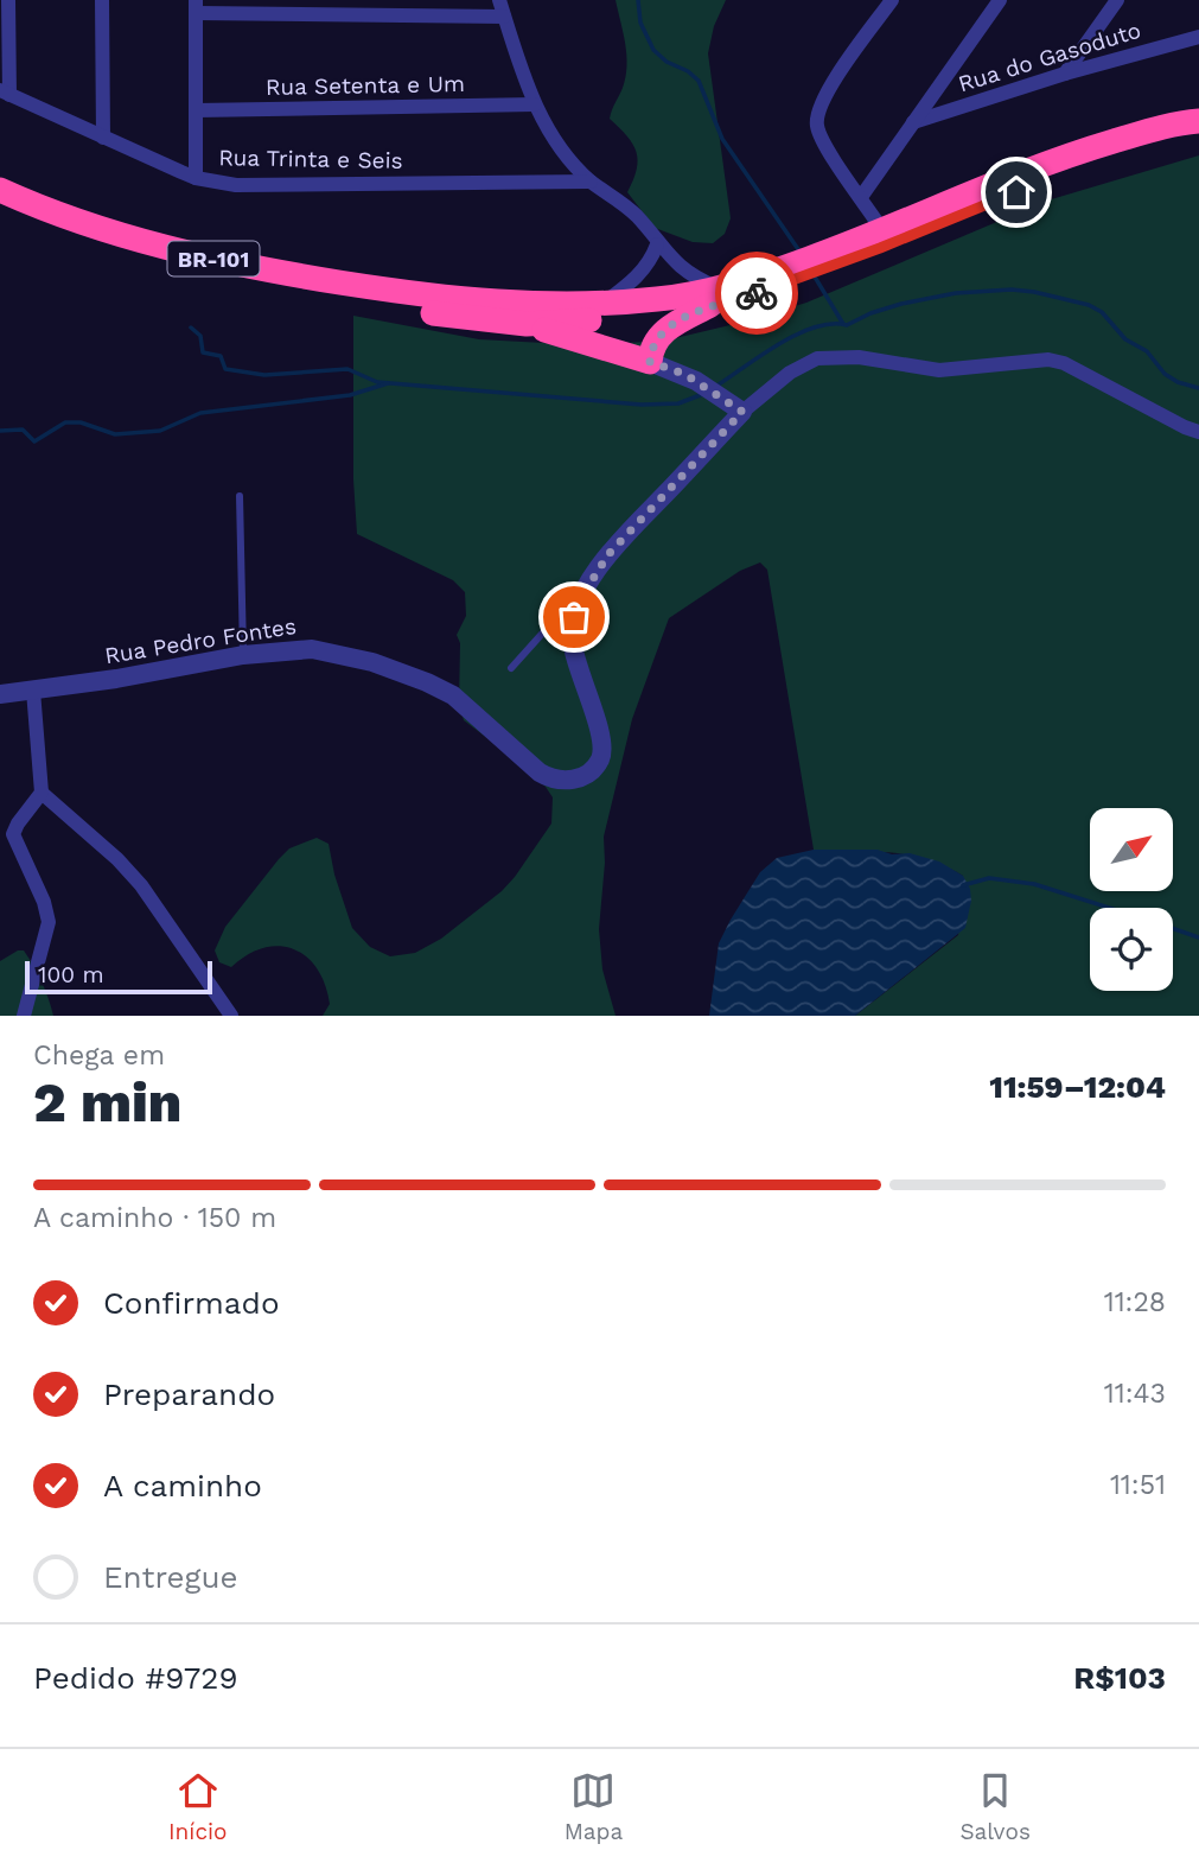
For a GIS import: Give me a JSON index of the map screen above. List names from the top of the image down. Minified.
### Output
{"streets":{"highway":["BR-101"],"street":["Rua do Gasoduto","Rua Setenta e Um","Rua Trinta e Seis","Rua Pedro Fontes"]},"scale_bar":"100 m","north":"top right","page":{"scale":"100 m","heading":["2 min","Chega em","11:59–12:04"],"panel":["Pedido #9729","R$103"],"bar":"A caminho · 150 m","list":[["Confirmado","11:28"],["Preparando","11:43"],["A caminho","11:51"],"Entregue"],"tabs":["Início","Mapa","Salvos"]}}
